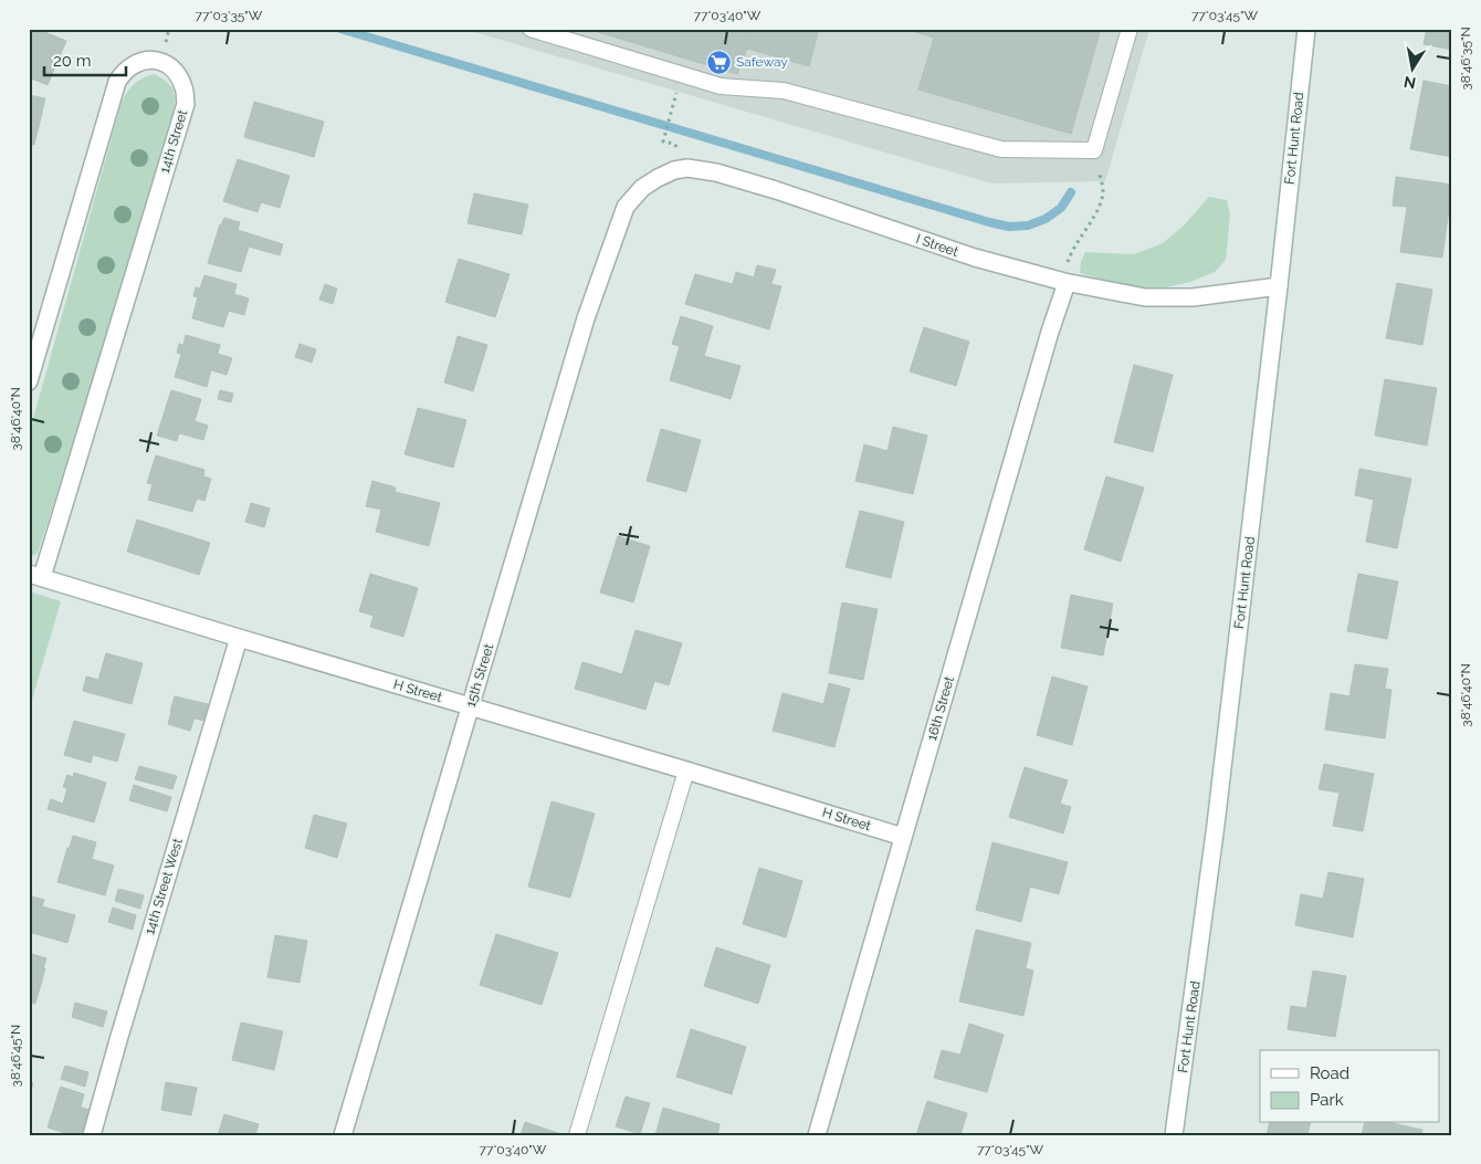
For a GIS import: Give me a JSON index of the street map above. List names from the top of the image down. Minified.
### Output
{"streets":{"street":["Fort Hunt Road","14th Street","I Street","15th Street","H Street","16th Street","14th Street West"]},"crossings":[["Fort Hunt Road","I Street"],["14th Street","H Street"],["I Street","15th Street"],["I Street","16th Street"],["15th Street","H Street"],["H Street","16th Street"],["H Street","14th Street West"]],"places":{"supermarket":["Safeway"]},"legend":["Road","Park"],"scale_bar":"20 m","north":"bottom","coordinates":["77°03'35\"W","77°03'40\"W","77°03'45\"W","38°46'35\"N","38°46'40\"N","38°46'45\"N"]}
